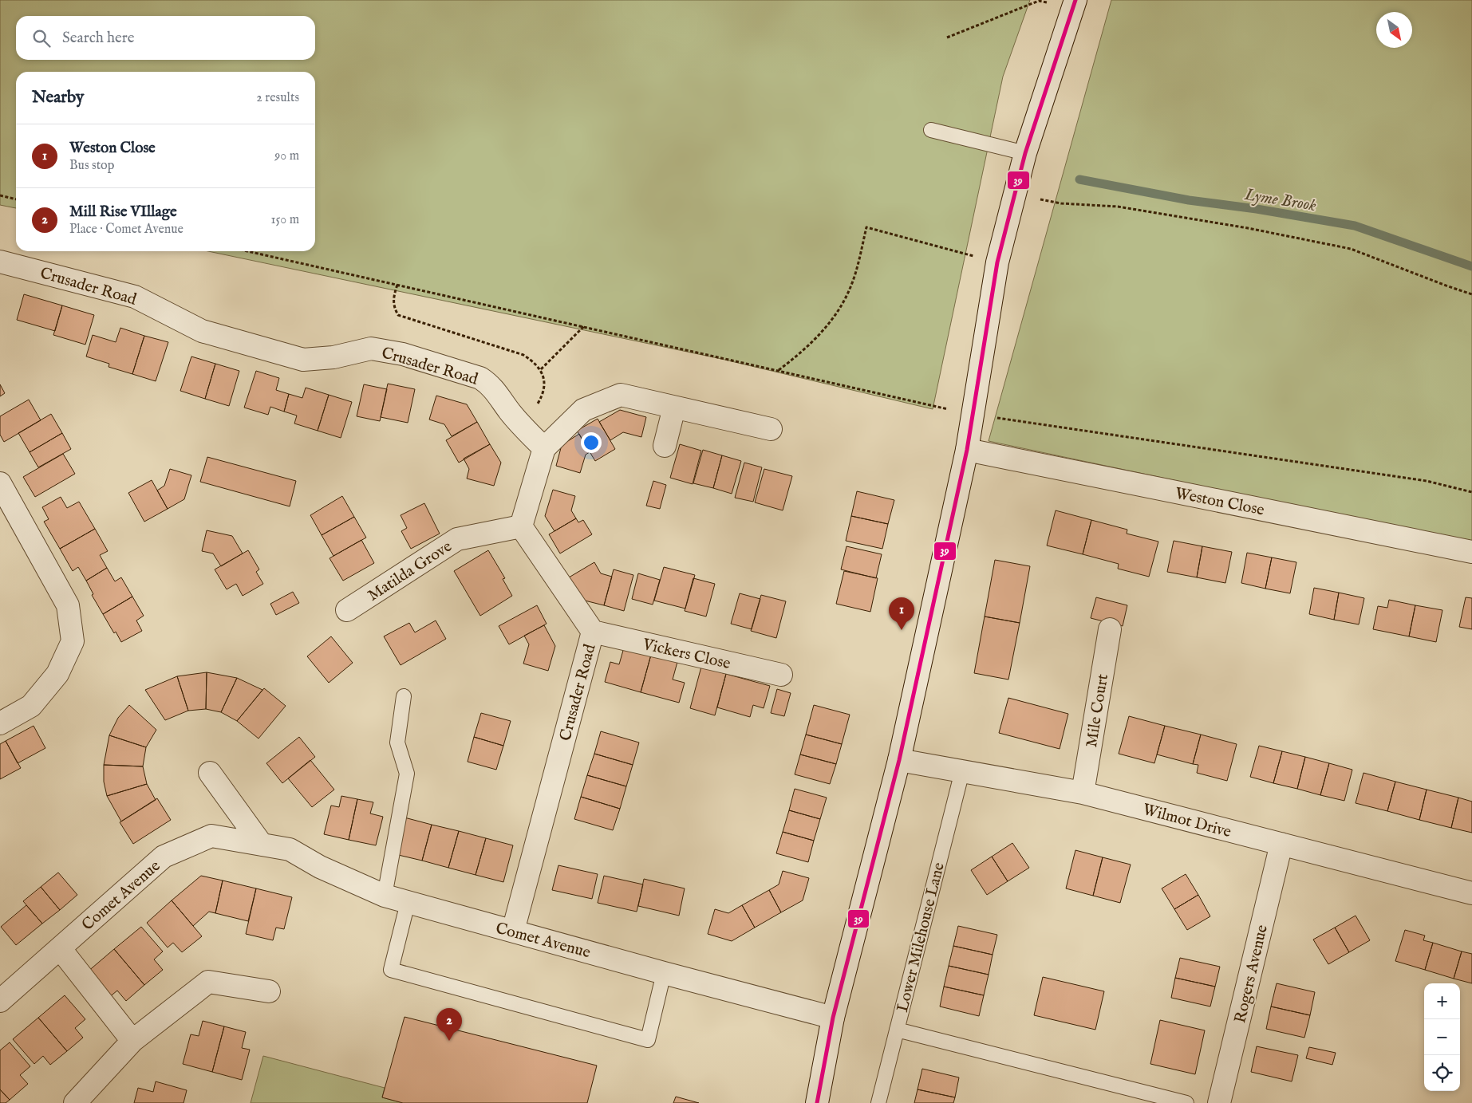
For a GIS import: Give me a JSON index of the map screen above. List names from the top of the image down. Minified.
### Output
{"streets":{"street":["Crusader Road","Weston Close","Matilda Grove","Vickers Close","Mile Court","Wilmot Drive","Comet Avenue","Rogers Avenue"],"lane":["Lower Milehouse Lane"]},"crossings":[["Crusader Road","Matilda Grove"],["Crusader Road","Vickers Close"],["Crusader Road","Comet Avenue"],["Mile Court","Wilmot Drive"],["Wilmot Drive","Lower Milehouse Lane"],["Wilmot Drive","Rogers Avenue"]],"water":["Lyme Brook"],"lines":["transit line 39"],"north":"bottom right","page":{"search":"Search here","heading":["Nearby","2 results"],"list":[{"mark":"1","name":"Weston Close","note":"Bus stop","value":"90 m"},{"mark":"2","name":"Mill Rise VIllage","note":"Place · Comet Avenue","value":"150 m"}],"pins":["1","2"],"map_buttons":["+","−"]}}
